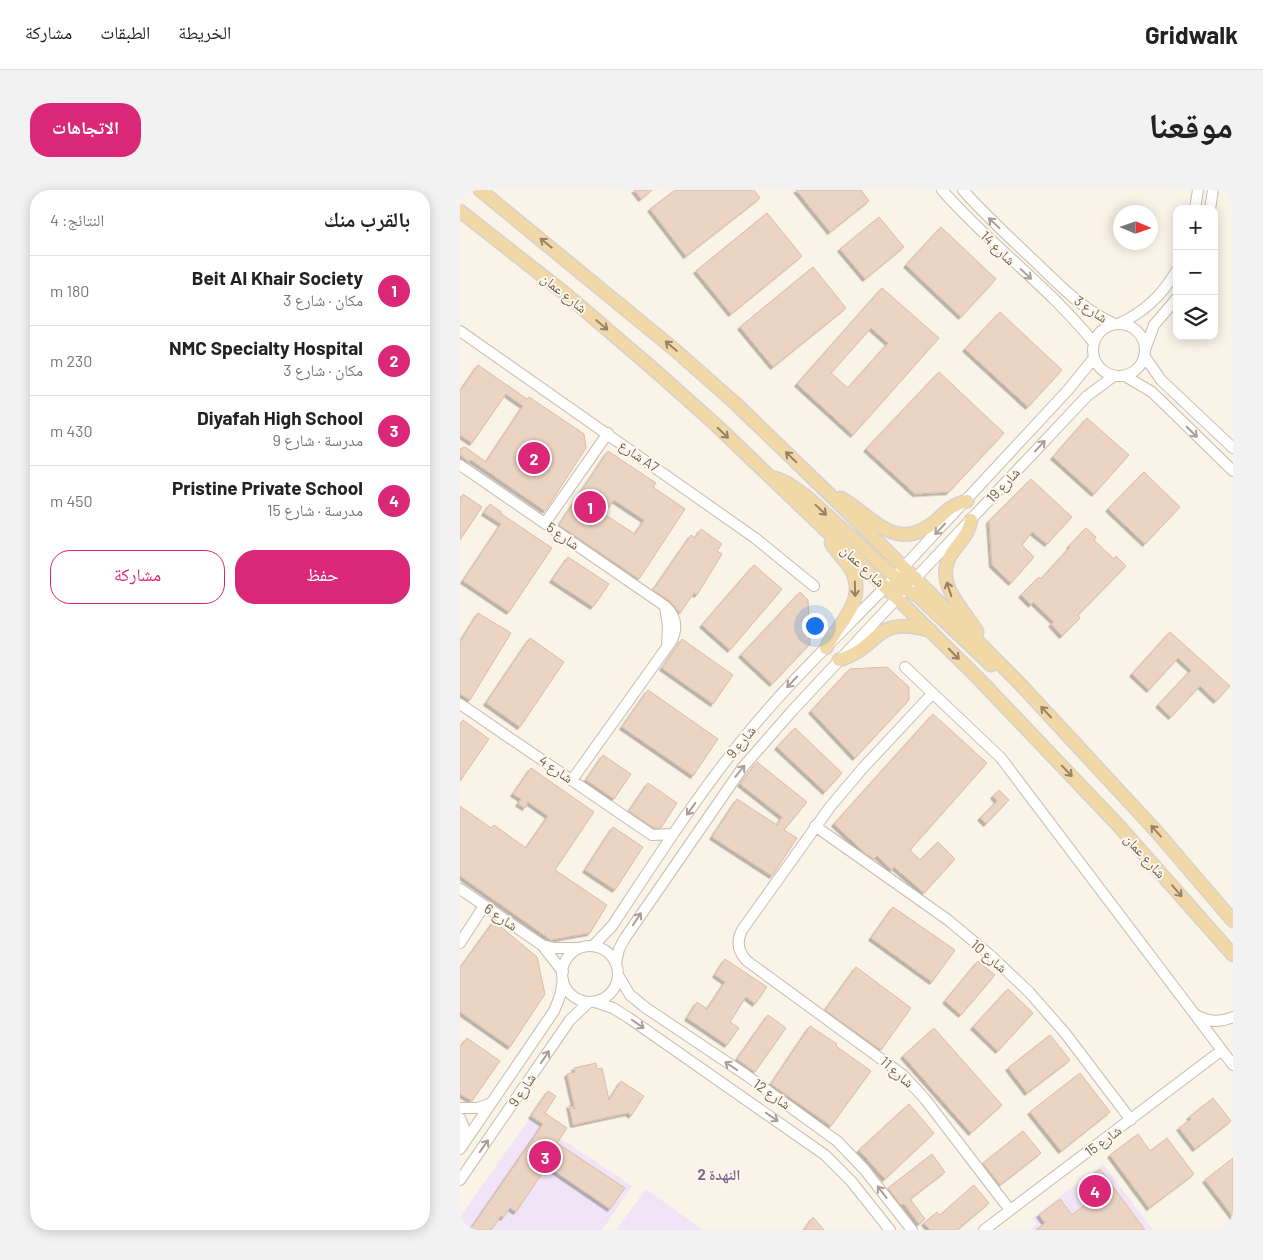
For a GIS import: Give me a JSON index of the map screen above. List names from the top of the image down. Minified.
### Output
{"streets":{"main road":["شارع عمان"],"street":["شارع 14","شارع 3","شارع A7","شارع 19","شارع 5","شارع 9","شارع 4","شارع 6","شارع 10","شارع 11","شارع 12","شارع 15"]},"crossings":[["شارع 14","شارع 3"],["شارع عمان","شارع 9"],["شارع 3","شارع 19"],["شارع 19","شارع 9"],["شارع 5","شارع 4"],["شارع 9","شارع 6"],["شارع 9","شارع 12"],["شارع 6","شارع 12"],["شارع 10","شارع 11"],["شارع 10","شارع 15"],["شارع 11","شارع 15"]],"one_way":["شارع 14"],"districts":["النهدة 2"],"north":"right","page":{"header":"Gridwalk","nav":["الخريطة","الطبقات","مشاركة"],"title":"موقعنا","buttons":["الاتجاهات",["حفظ","مشاركة"]],"heading":["بالقرب منك","النتائج: 4"],"map_buttons":["+","−"],"list":[{"mark":"1","name":"Beit Al Khair Society","note":"مكان · شارع 3","value":"180 m"},{"mark":"2","name":"NMC Specialty Hospital","note":"مكان · شارع 3","value":"230 m"},{"mark":"3","name":"Diyafah High School","note":"مدرسة · شارع 9","value":"430 m"},{"mark":"4","name":"Pristine Private School","note":"مدرسة · شارع 15","value":"450 m"}],"pins":["2","1","3","4"]}}
